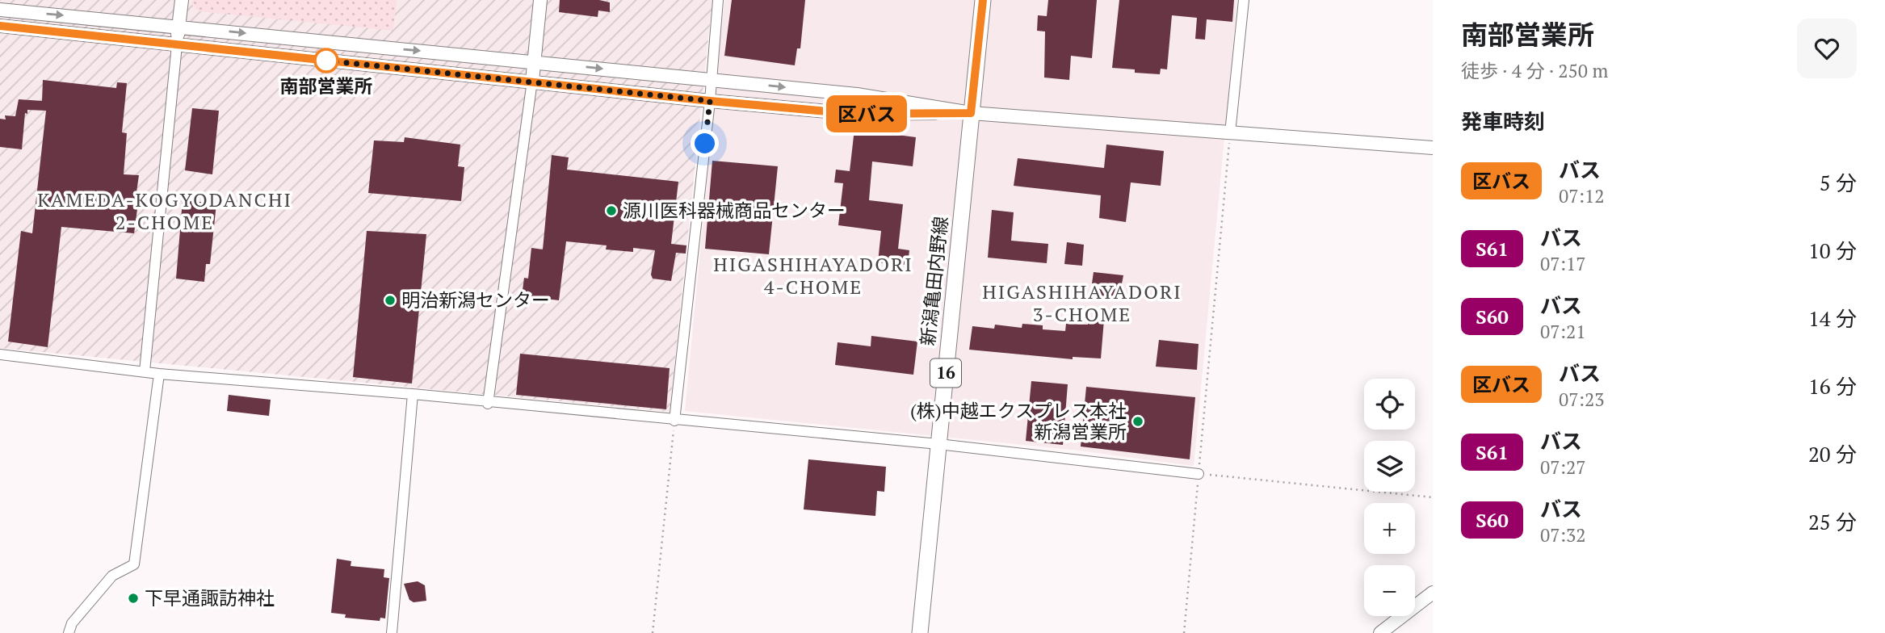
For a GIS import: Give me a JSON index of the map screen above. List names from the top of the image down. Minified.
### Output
{"streets":{"main road":["新潟亀田内野線","16"]},"districts":["KAMEDA-KOGYODANCHI 2-CHOME","HIGASHIHAYADORI 4-CHOME","HIGASHIHAYADORI 3-CHOME"],"places":["南部営業所","源川医科器械商品センター","明治新潟センター","(株)中越エクスプレス本社 新潟営業所","下早通諏訪神社"],"lines":["bus line 区バス"],"page":{"on_map":"区バス","heading":[["南部営業所","徒歩 · 4 分 · 250 m"],"発車時刻"],"list":[{"mark":"区バス","name":"バス","note":"07:12","value":"5 分"},{"mark":"S61","name":"バス","note":"07:17","value":"10 分"},{"mark":"S60","name":"バス","note":"07:21","value":"14 分"},{"mark":"区バス","name":"バス","note":"07:23","value":"16 分"},{"mark":"S61","name":"バス","note":"07:27","value":"20 分"},{"mark":"S60","name":"バス","note":"07:32","value":"25 分"}],"map_buttons":["+","−"]}}
